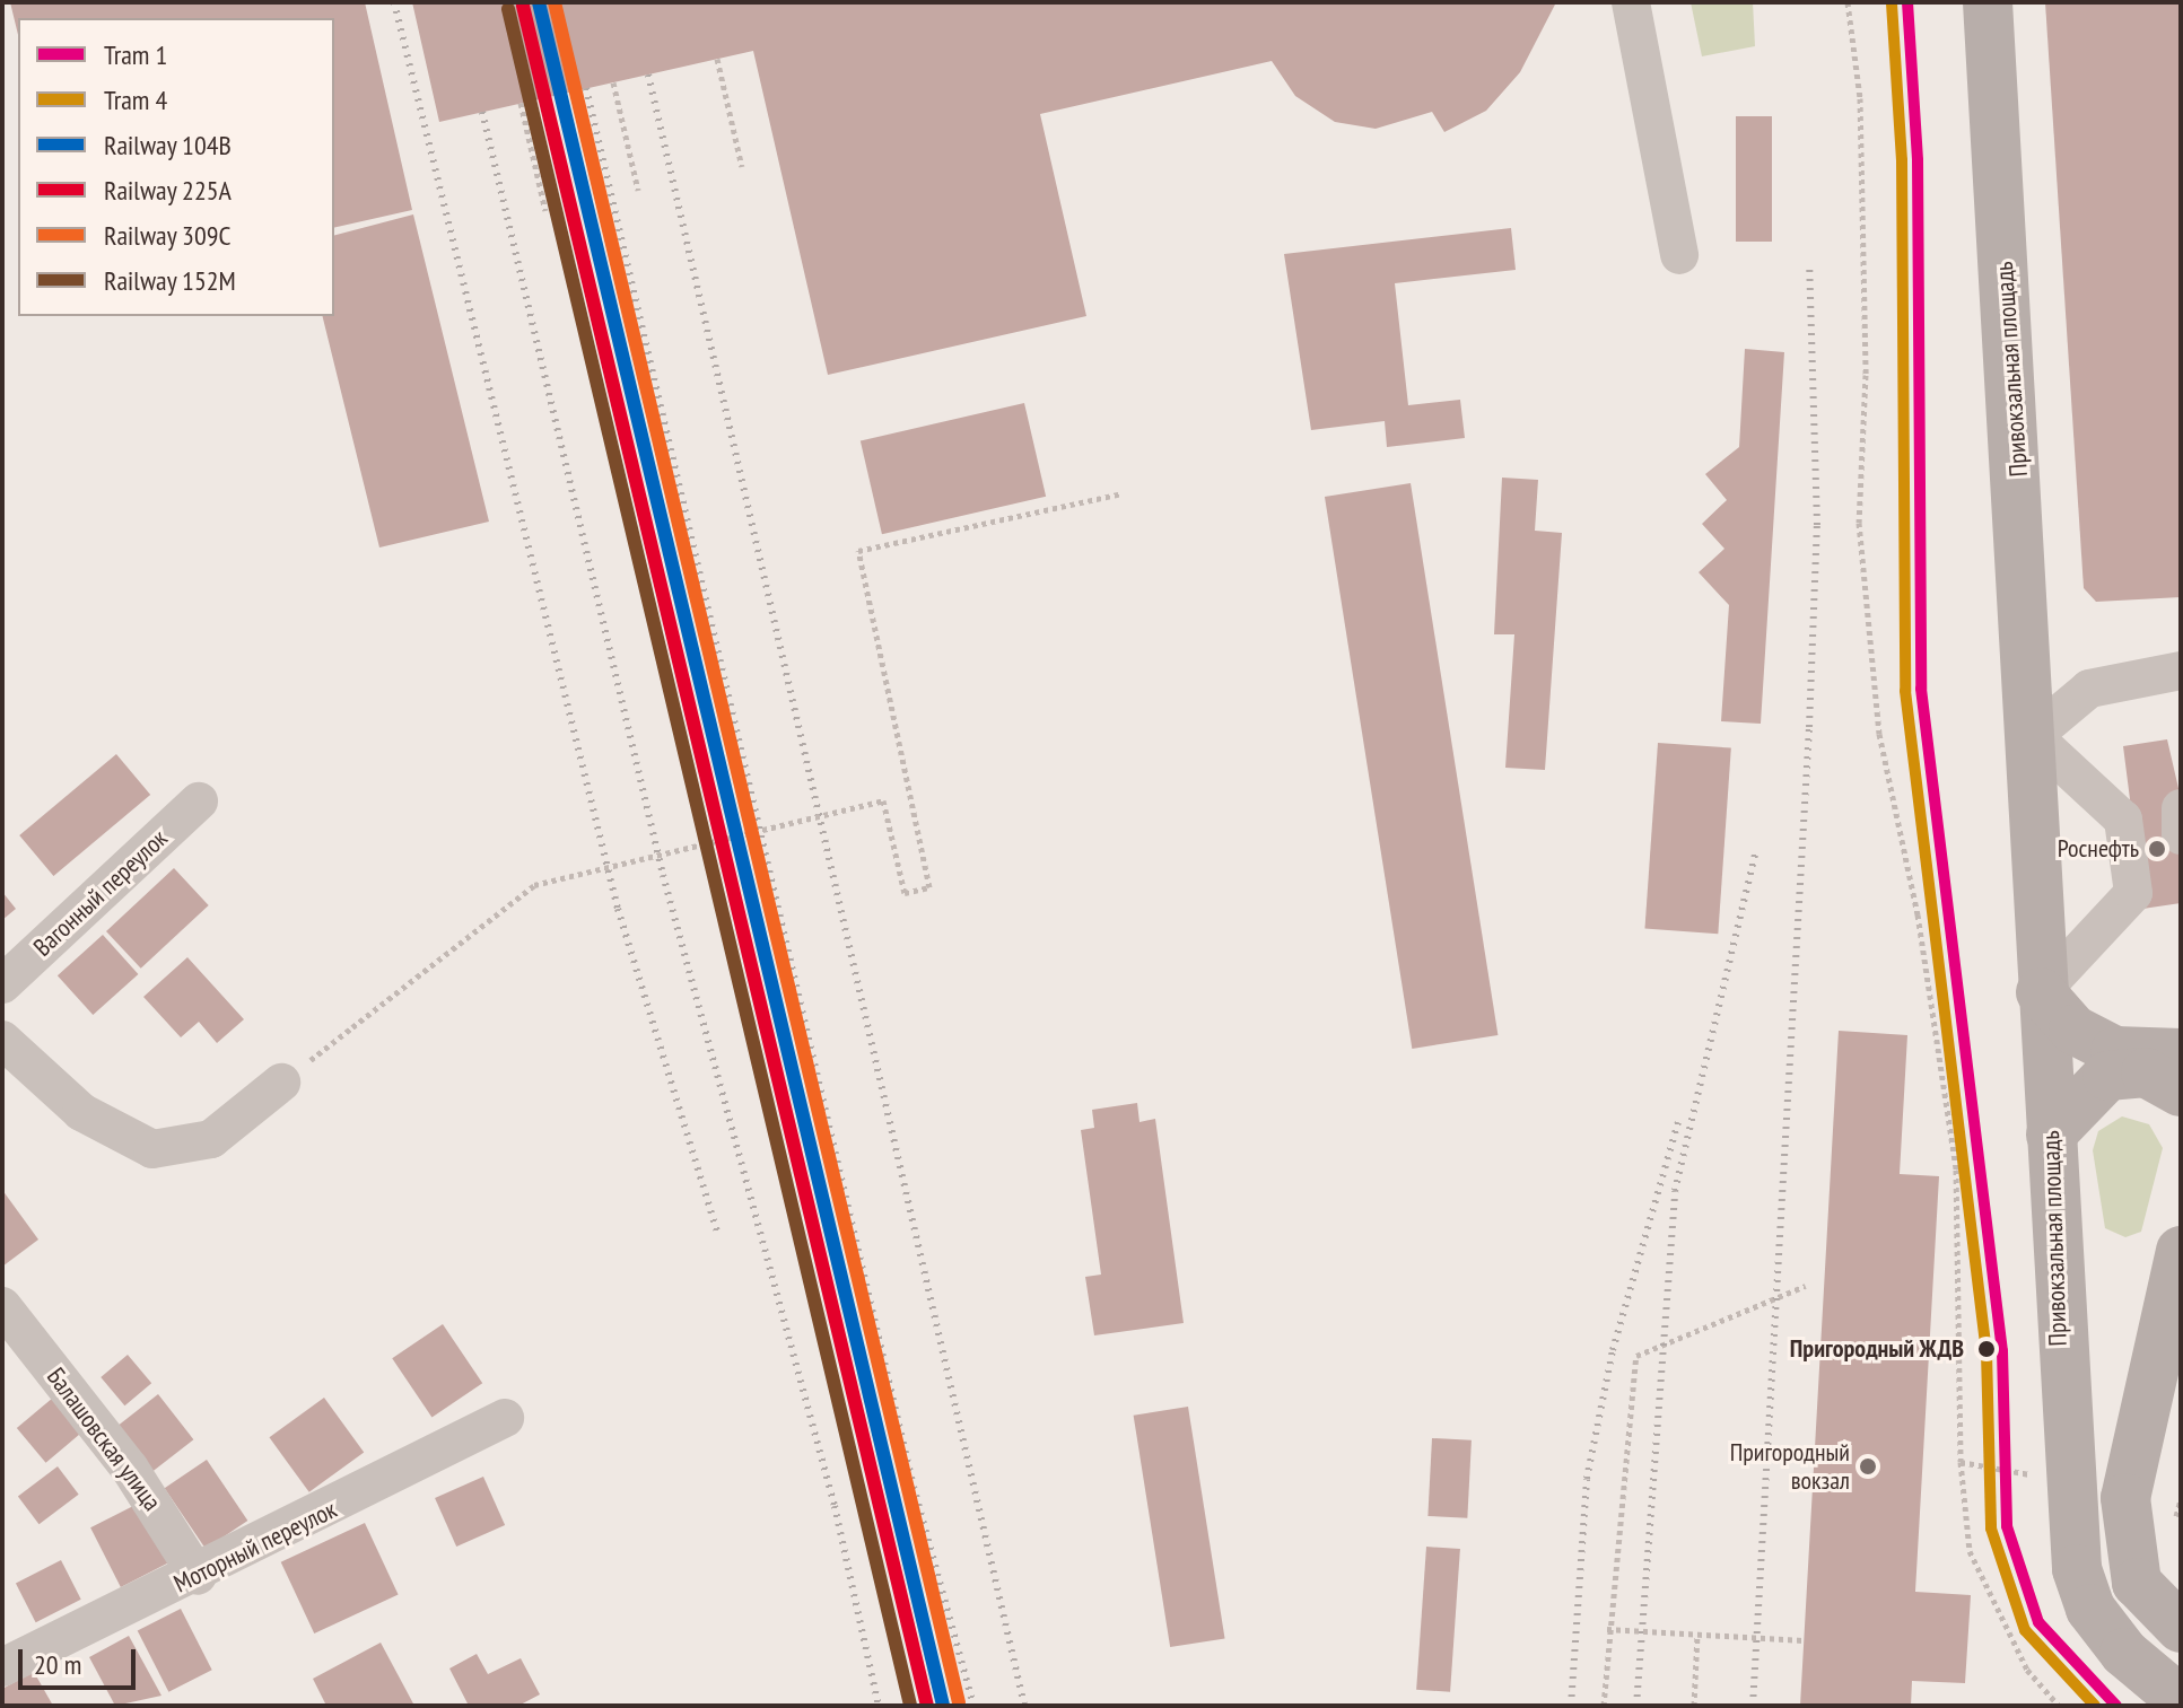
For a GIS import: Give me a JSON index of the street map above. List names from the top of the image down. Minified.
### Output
{"streets":{"main road":["Привокзальная площадь"],"street":["Вагонный переулок","Балашовская улица","Моторный переулок"]},"crossings":[["Балашовская улица","Моторный переулок"]],"places":["Роснефть","Пригородный ЖДВ","Пригородный вокзал"],"lines":["tram line 1","rail line 104В","rail line 309С","tram line 4","rail line 225А","rail line 152М"],"legend":["Tram 1","Tram 4","Railway 104В","Railway 225А","Railway 309С","Railway 152М"],"scale_bar":"20 m"}
